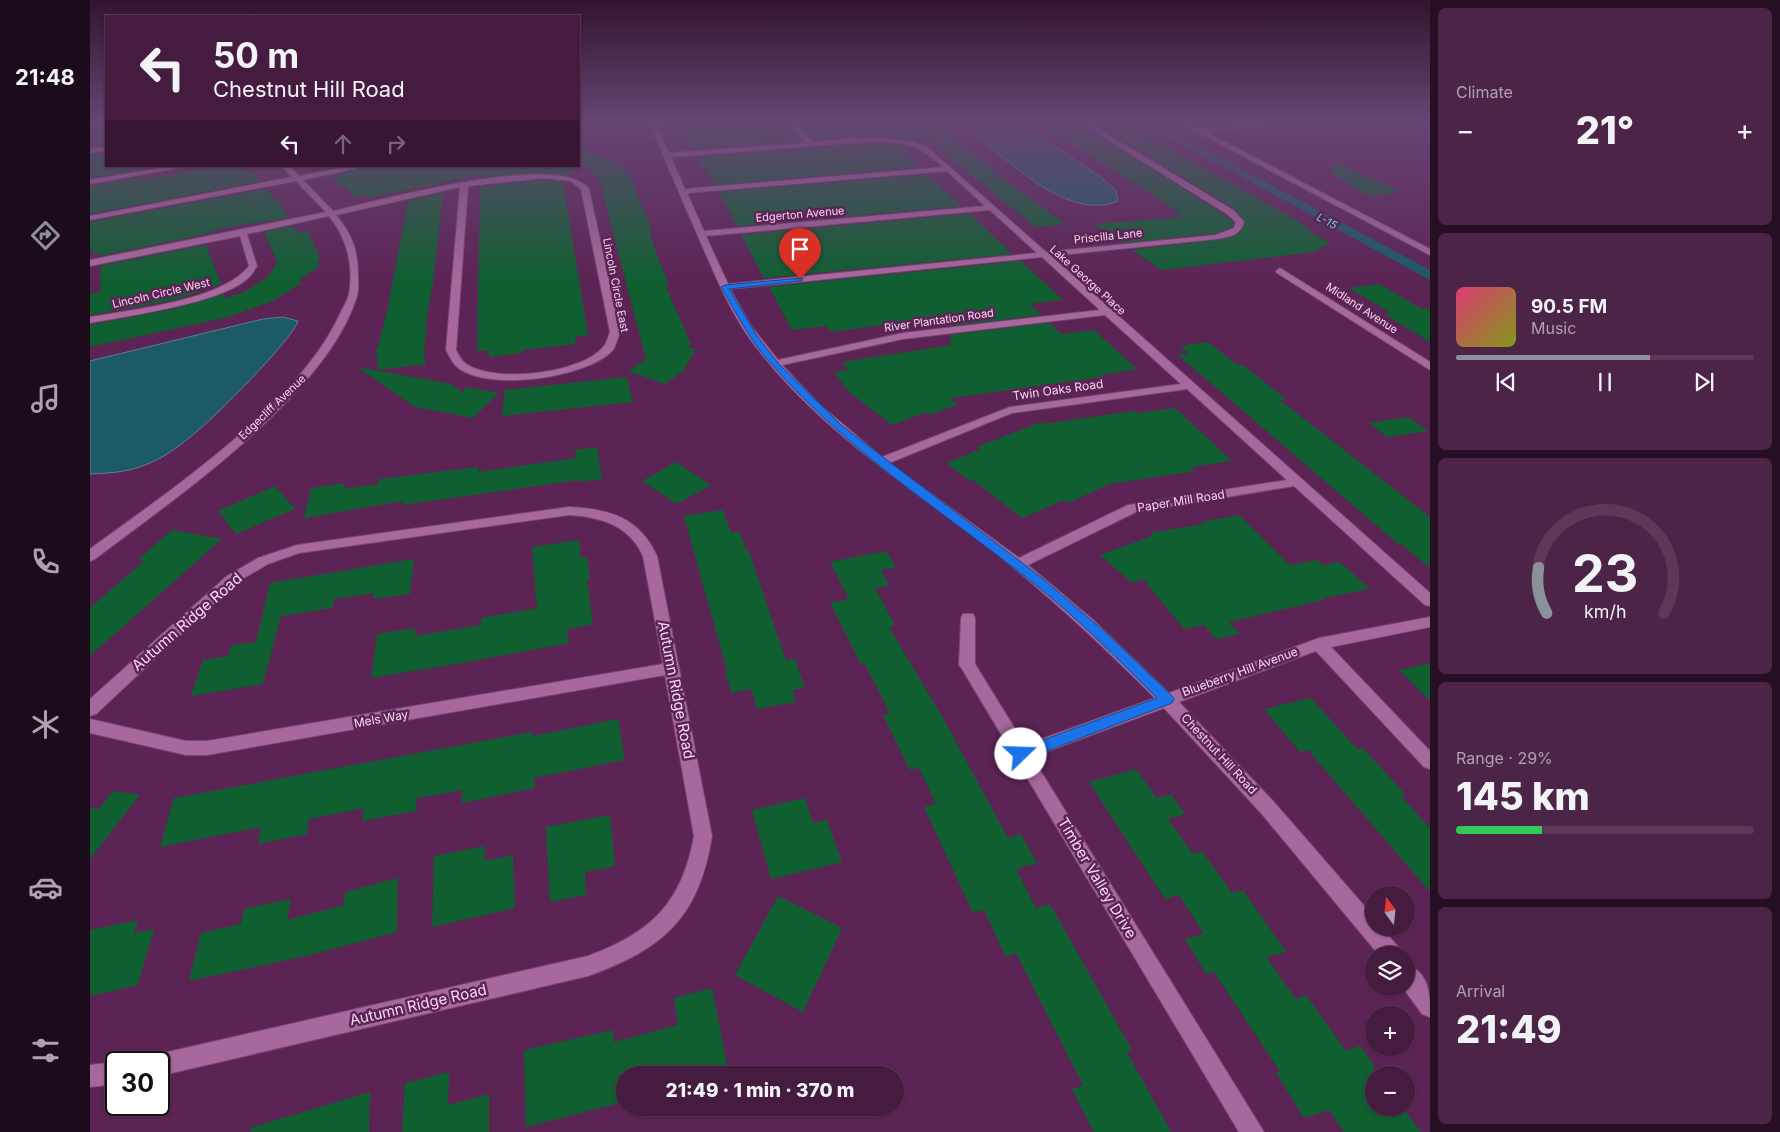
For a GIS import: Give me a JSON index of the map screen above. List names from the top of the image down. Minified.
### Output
{"streets":{"street":["Edgerton Avenue","Priscilla Lane","Lake George Place","Lincoln Circle East","Lincoln Circle West","Midland Avenue","River Plantation Road","Twin Oaks Road","Edgecliff Avenue","Paper Mill Road","Autumn Ridge Road","Blueberry Hill Avenue","Mels Way","Chestnut Hill Road","Timber Valley Drive"]},"crossings":[["Edgerton Avenue","Lake George Place"],["Edgerton Avenue","Chestnut Hill Road"],["Priscilla Lane","Lake George Place"],["Priscilla Lane","Chestnut Hill Road"],["Lake George Place","River Plantation Road"],["Lake George Place","Twin Oaks Road"],["Lake George Place","Paper Mill Road"],["Lincoln Circle East","Edgecliff Avenue"],["River Plantation Road","Chestnut Hill Road"],["Twin Oaks Road","Chestnut Hill Road"],["Paper Mill Road","Chestnut Hill Road"],["Autumn Ridge Road","Mels Way"],["Blueberry Hill Avenue","Chestnut Hill Road"],["Blueberry Hill Avenue","Timber Valley Drive"]],"water":["L-15"],"north":"top","page":{"tabs":"21:48","tile":["Climate",["Range · 29%","145 km"],["Arrival","21:49"]],"turn":["50 m","Chestnut Hill Road"],"heat":["−","21°","+"],"song":["90.5 FM","Music"],"map_buttons":["+","−"],"limit":"30","trip":"21:49 · 1 min · 370 m","gauge":["23","km/h"]}}
